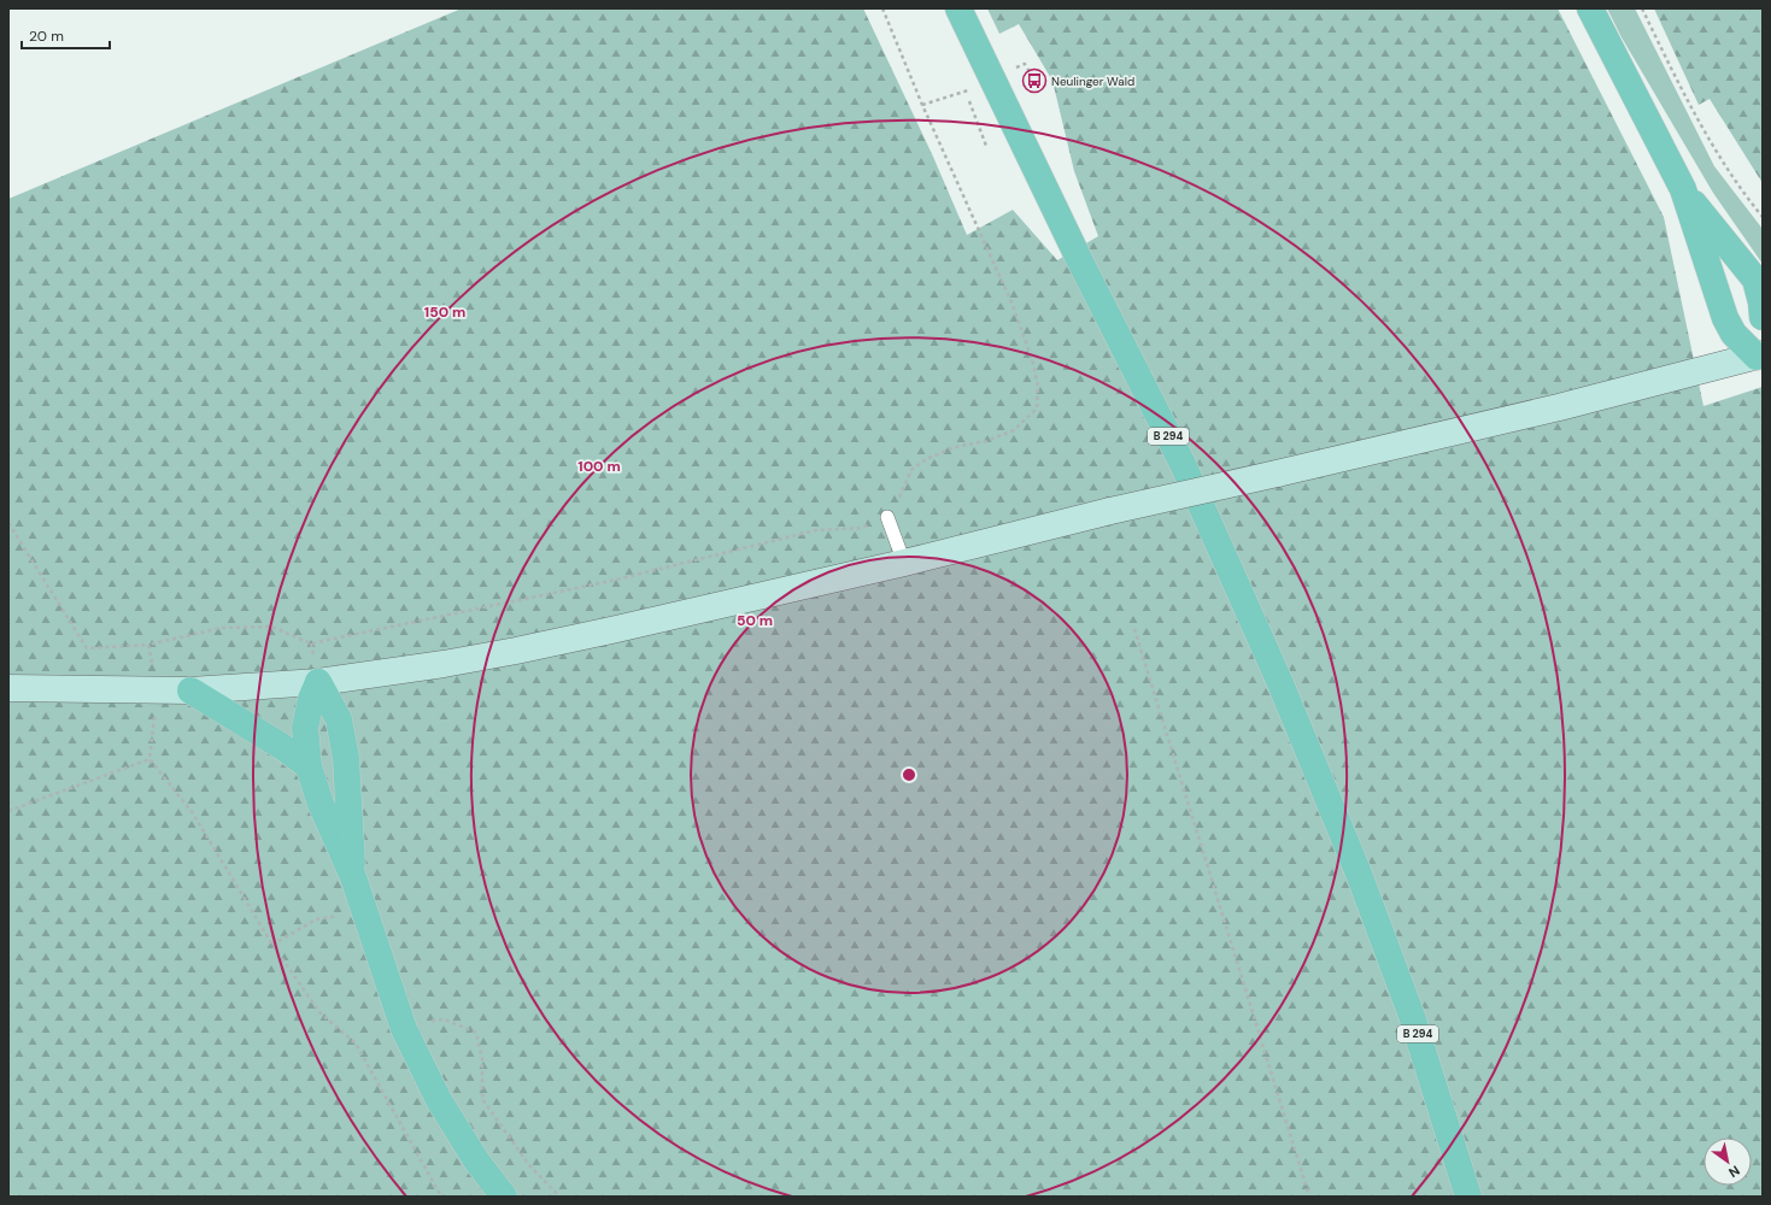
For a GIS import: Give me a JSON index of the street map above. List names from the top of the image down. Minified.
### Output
{"streets":{"main road":["B 294"]},"places":{"bus stop":["Neulinger Wald"]},"scale_bar":"20 m","north":"bottom right","rings":["150 m","100 m","50 m"]}
